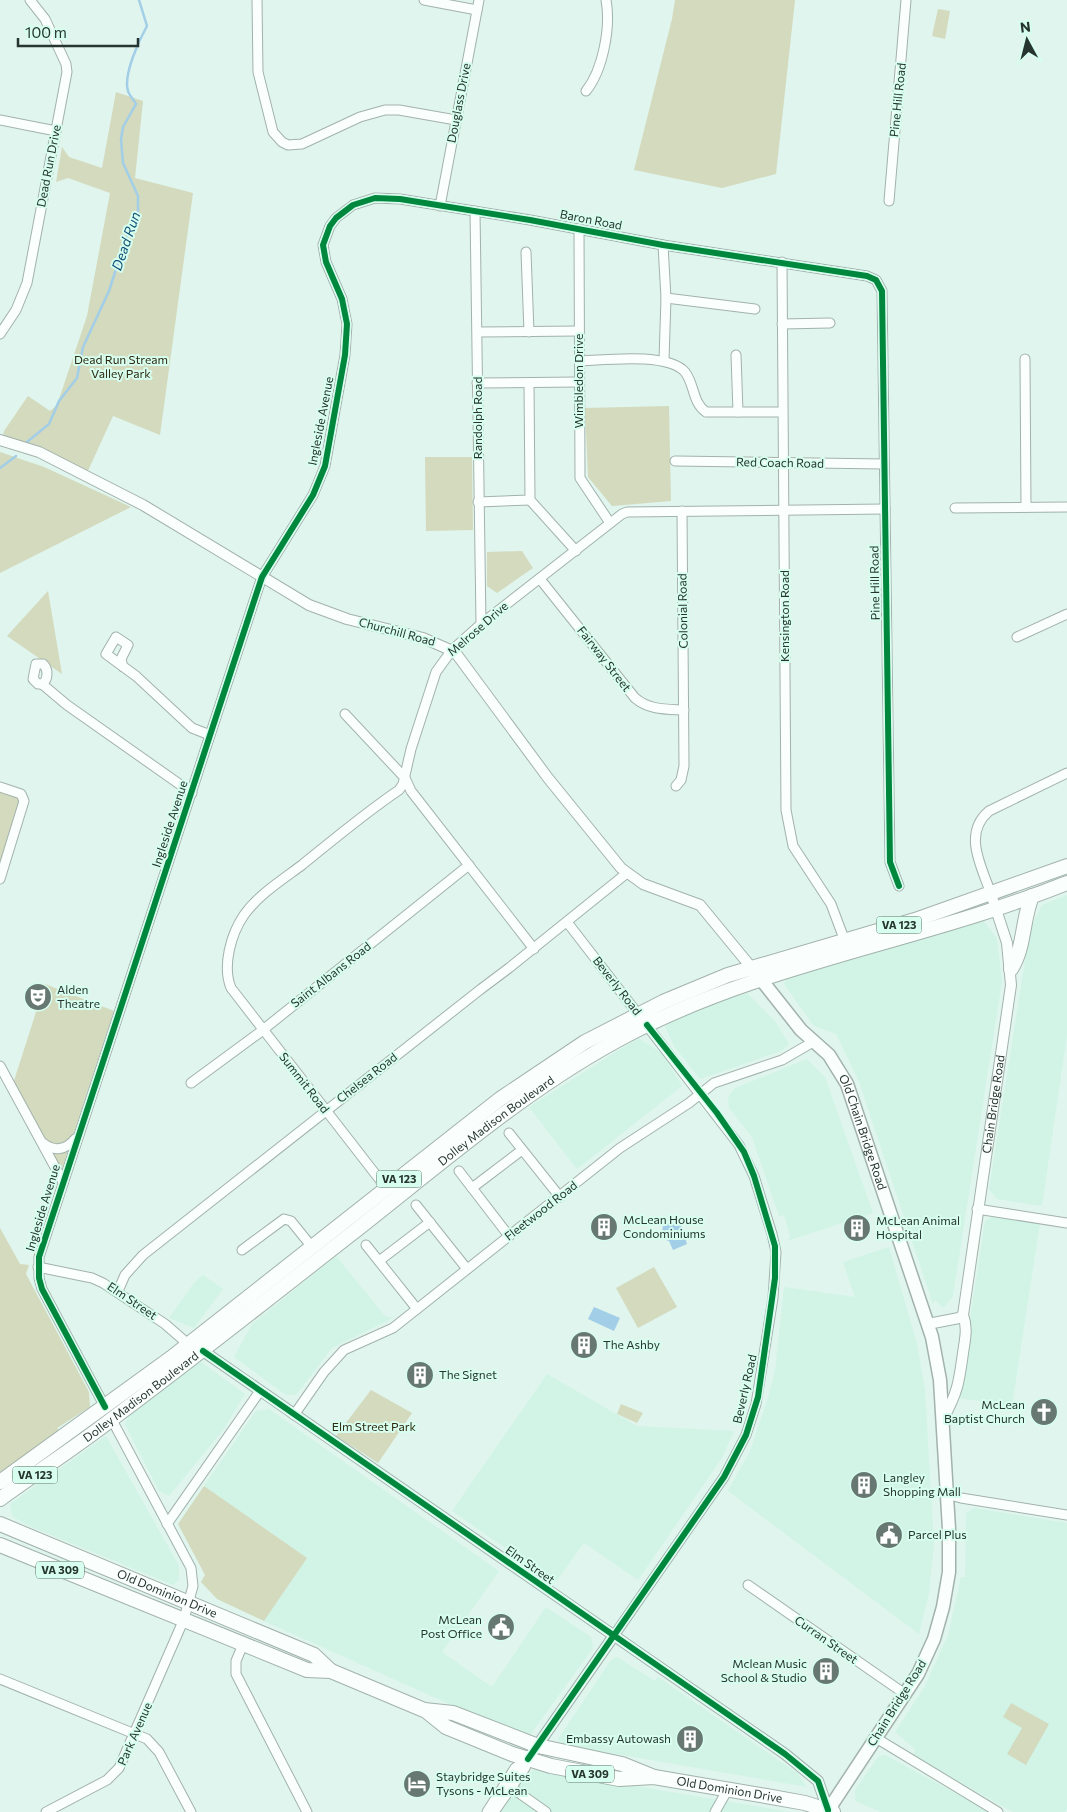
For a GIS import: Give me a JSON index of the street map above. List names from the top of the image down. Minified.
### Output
{"streets":{"main road":["VA 123","Chain Bridge Road","Dolley Madison Boulevard","Old Chain Bridge Road","VA 309","Old Dominion Drive"],"street":["Pine Hill Road","Douglass Drive","Dead Run Drive","Baron Road","Wimbledon Drive","Randolph Road","Ingleside Avenue","Red Coach Road","Colonial Road","Kensington Road","Melrose Drive","Churchill Road","Fairway Street","Saint Albans Road","Beverly Road","Chelsea Road","Summit Road","Fleetwood Road","Elm Street","Curran Street","Park Avenue"]},"crossings":[["Pine Hill Road","Baron Road"],["Pine Hill Road","Red Coach Road"],["Pine Hill Road","Melrose Drive"],["Douglass Drive","Baron Road"],["Baron Road","Wimbledon Drive"],["Baron Road","Randolph Road"],["Baron Road","Ingleside Avenue"],["Baron Road","Kensington Road"],["Wimbledon Drive","Melrose Drive"],["Randolph Road","Melrose Drive"],["Ingleside Avenue","Churchill Road"],["Ingleside Avenue","Dolley Madison Boulevard"],["Ingleside Avenue","Elm Street"],["Red Coach Road","Kensington Road"],["Colonial Road","Melrose Drive"],["Colonial Road","Fairway Street"],["Kensington Road","Melrose Drive"],["Kensington Road","Dolley Madison Boulevard"],["Melrose Drive","Churchill Road"],["Melrose Drive","Fairway Street"],["Melrose Drive","Summit Road"],["Churchill Road","Chelsea Road"],["Churchill Road","Dolley Madison Boulevard"],["Churchill Road","Old Chain Bridge Road"],["Saint Albans Road","Summit Road"],["Beverly Road","Chelsea Road"],["Beverly Road","Dolley Madison Boulevard"],["Beverly Road","Fleetwood Road"],["Beverly Road","Elm Street"],["Beverly Road","Old Dominion Drive"],["Chelsea Road","Summit Road"],["Chelsea Road","Elm Street"],["Summit Road","Dolley Madison Boulevard"],["Chain Bridge Road","Dolley Madison Boulevard"],["Chain Bridge Road","Old Chain Bridge Road"],["Chain Bridge Road","Elm Street"],["Chain Bridge Road","Old Dominion Drive"],["Chain Bridge Road","Curran Street"],["Dolley Madison Boulevard","Old Chain Bridge Road"],["Dolley Madison Boulevard","Elm Street"],["Old Chain Bridge Road","Fleetwood Road"],["Fleetwood Road","Elm Street"],["Elm Street","Old Dominion Drive"],["Old Dominion Drive","Park Avenue"]],"water":["Dead Run"],"parks":["Dead Run Stream Valley Park","Elm Street Park"],"places":{"theatre":["Alden Theatre"],"building":["McLean House Condominiums","McLean Animal Hospital","The Ashby","The Signet","Langley Shopping Mall","Mclean Music School & Studio","Embassy Autowash"],"church":["McLean Baptist Church"],"public building":["Parcel Plus","McLean Post Office"],"hotel":["Staybridge Suites Tysons - McLean"]},"scale_bar":"100 m","north":"top"}
